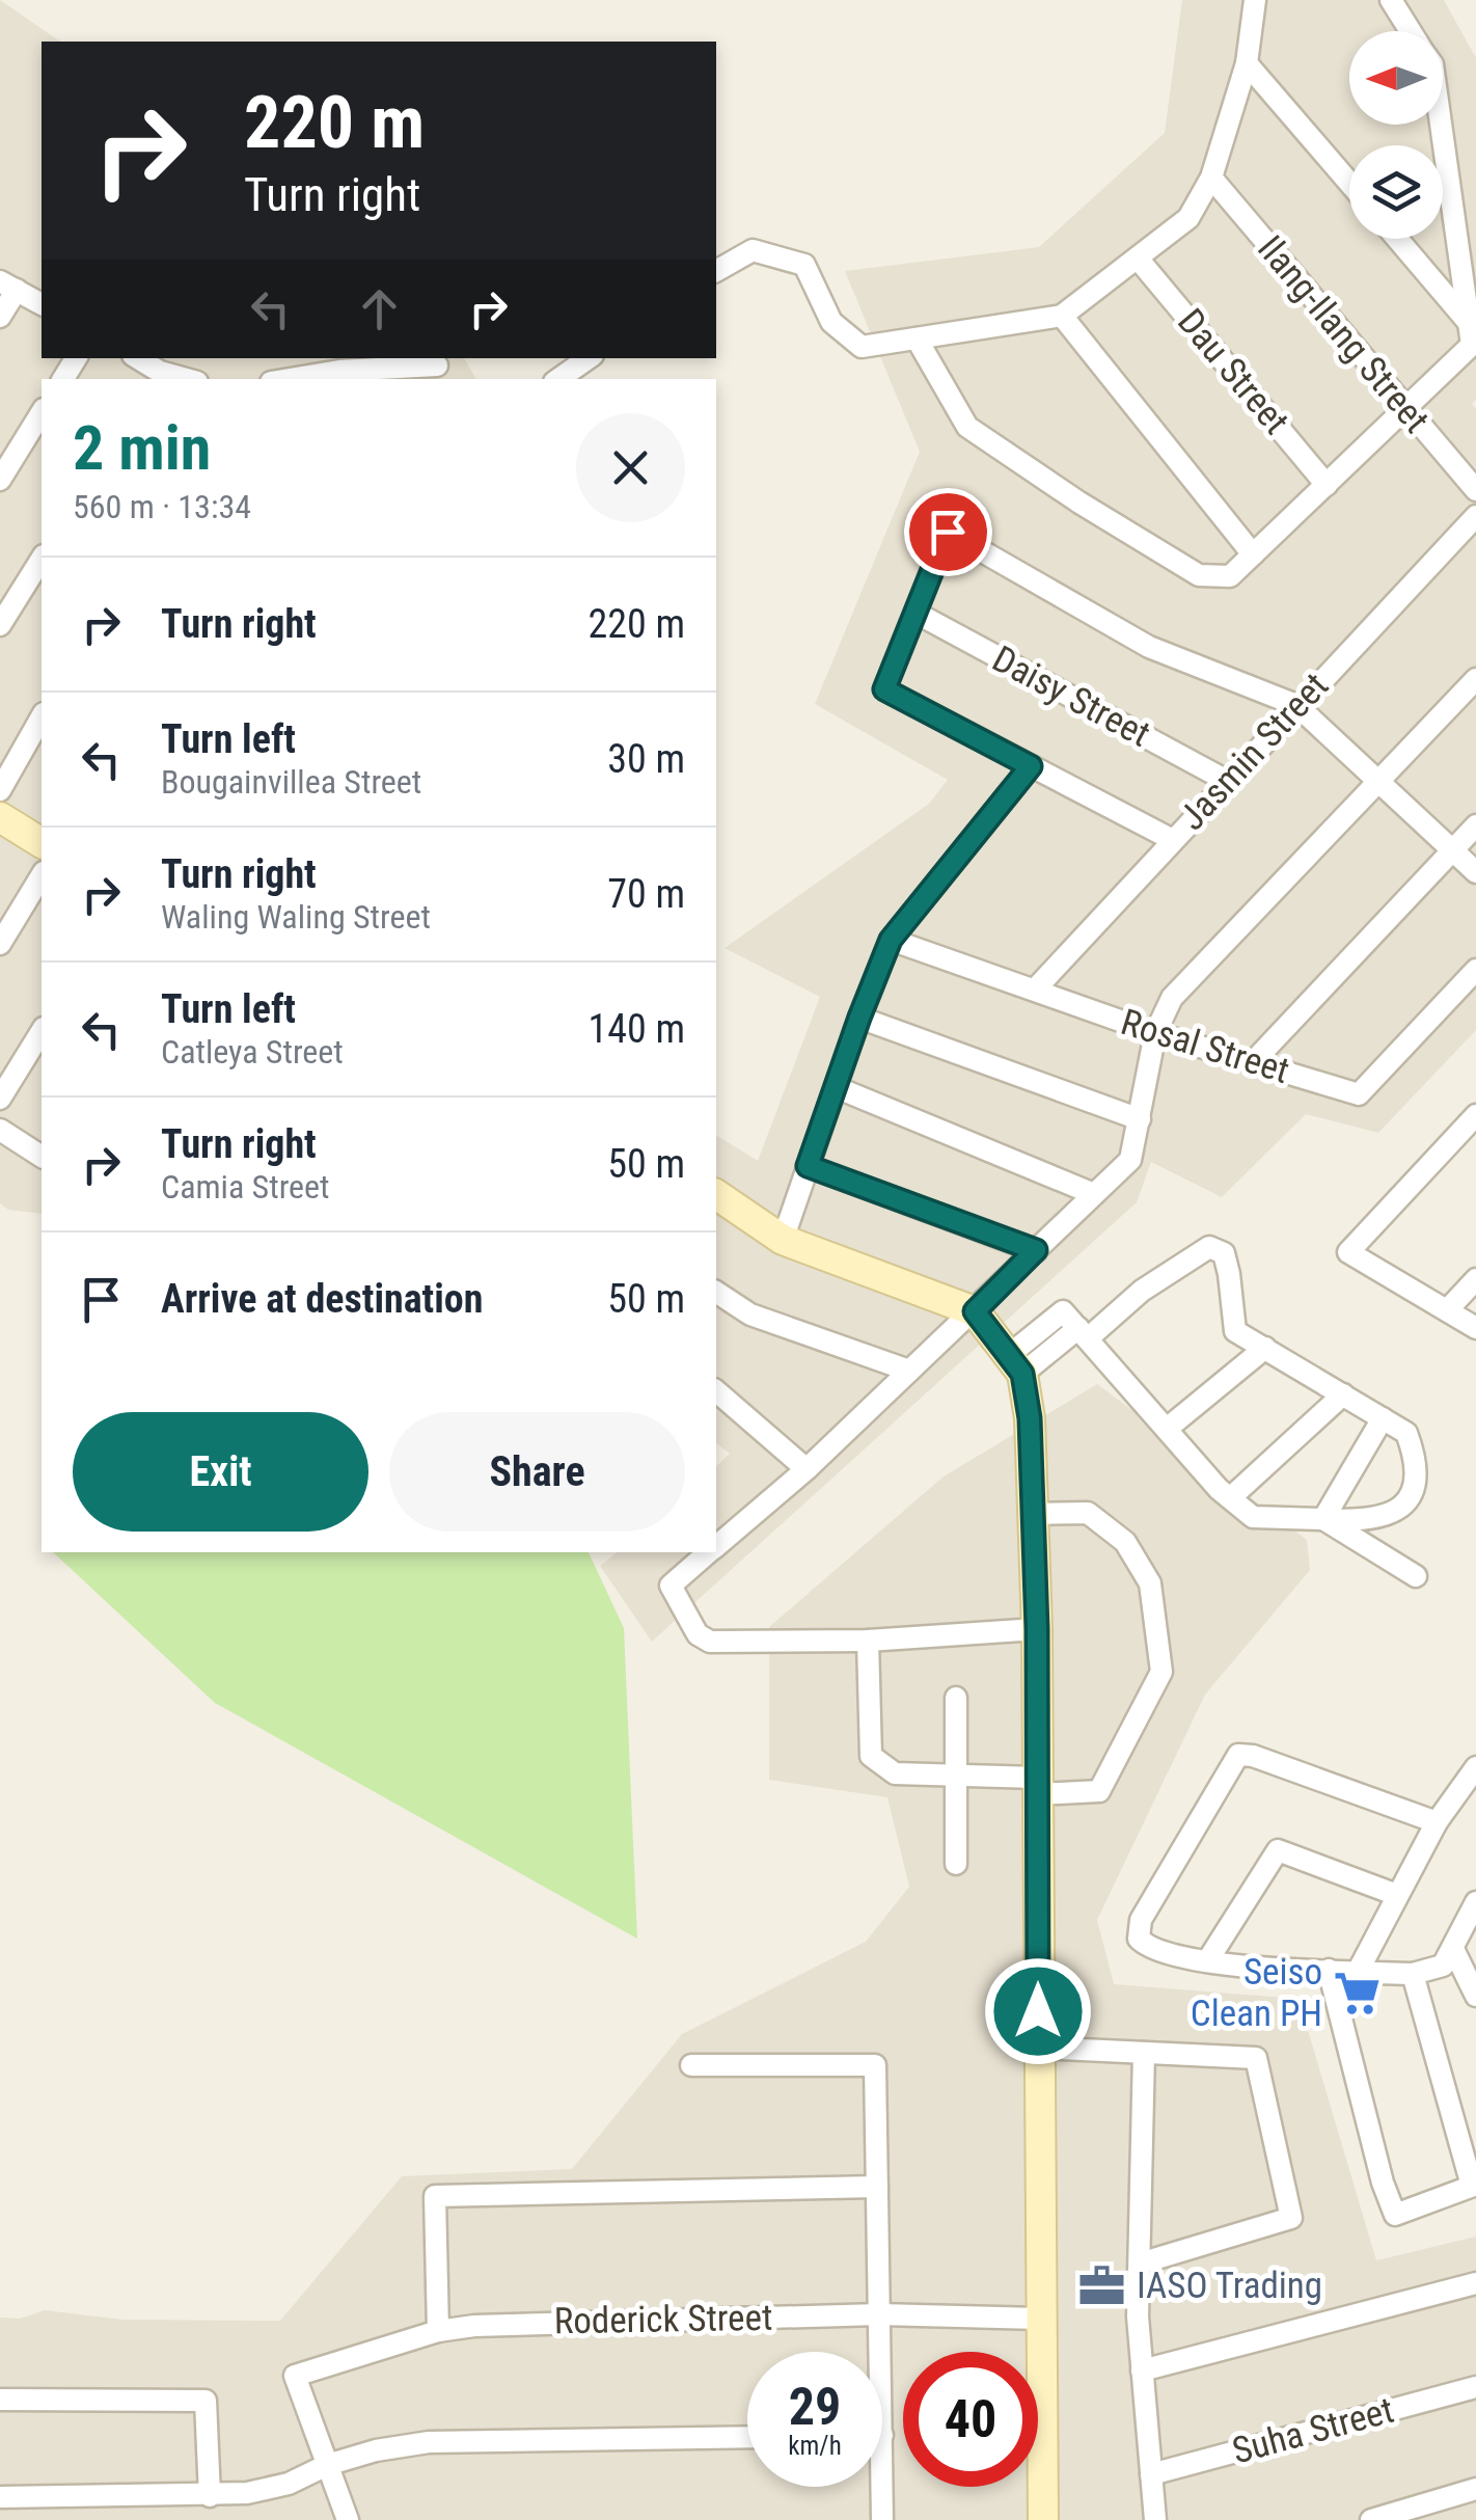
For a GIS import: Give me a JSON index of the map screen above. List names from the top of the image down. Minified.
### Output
{"streets":{"street":["Ilang-Ilang Street","Dau Street","Daisy Street","Jasmin Street","Rosal Street","Roderick Street","Suha Street"]},"crossings":[["Daisy Street","Jasmin Street"],["Jasmin Street","Rosal Street"]],"places":{"supermarket":["Seiso Clean PH"],"office":["IASO Trading"]},"north":"left","page":{"turn":["220 m","Turn right"],"heading":["2 min","560 m · 13:34"],"list":[{"name":"Turn right","value":"220 m"},{"name":"Turn left","note":"Bougainvillea Street","value":"30 m"},{"name":"Turn right","note":"Waling Waling Street","value":"70 m"},{"name":"Turn left","note":"Catleya Street","value":"140 m"},{"name":"Turn right","note":"Camia Street","value":"50 m"},{"name":"Arrive at destination","value":"50 m"}],"buttons":["Exit","Share"],"speed":"29 km/h","limit":"40"}}
